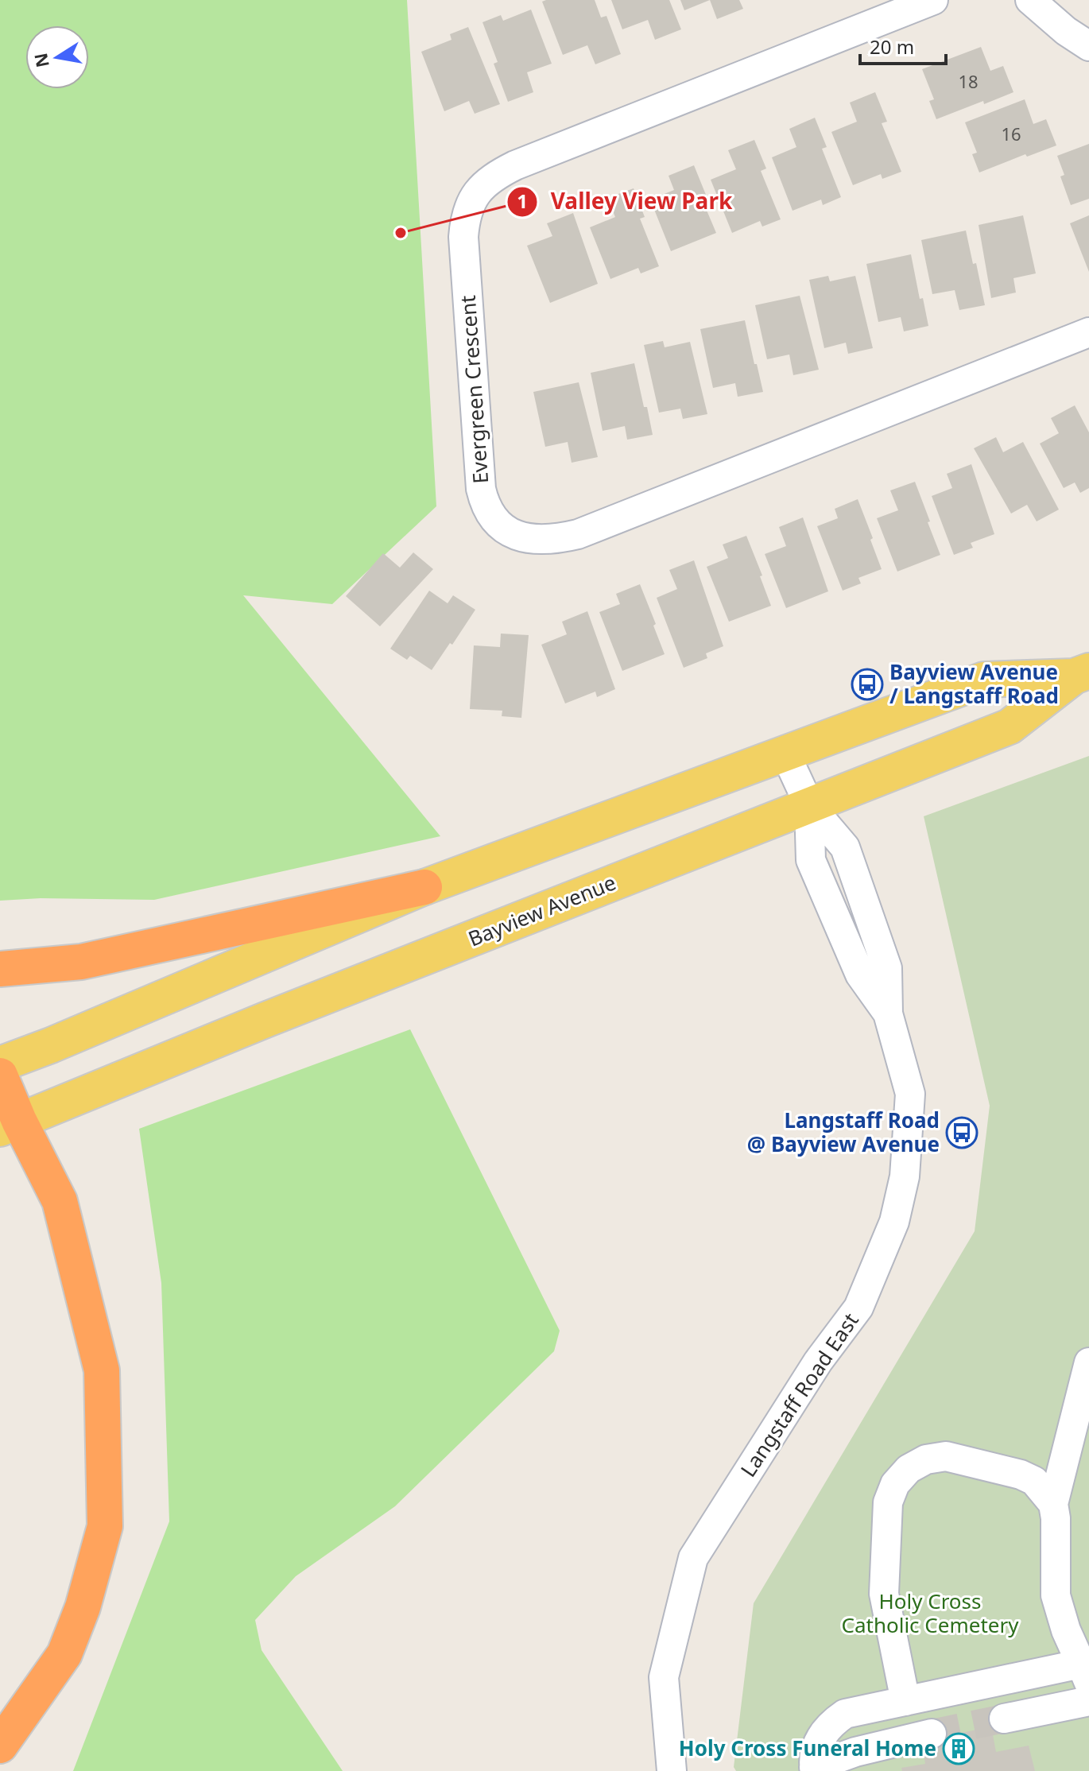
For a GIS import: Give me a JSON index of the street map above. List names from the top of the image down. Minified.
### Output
{"streets":{"main road":["Bayview Avenue"],"street":["Evergreen Crescent","Langstaff Road East"]},"crossings":[["Bayview Avenue","Langstaff Road East"]],"parks":["Holy Cross Catholic Cemetery"],"places":{"other":["Valley View Park"],"bus stop":["Bayview Avenue / Langstaff Road","Langstaff Road @ Bayview Avenue"],"building":["Holy Cross Funeral Home"]},"house_numbers":["18","16"],"scale_bar":"20 m","north":"left"}
